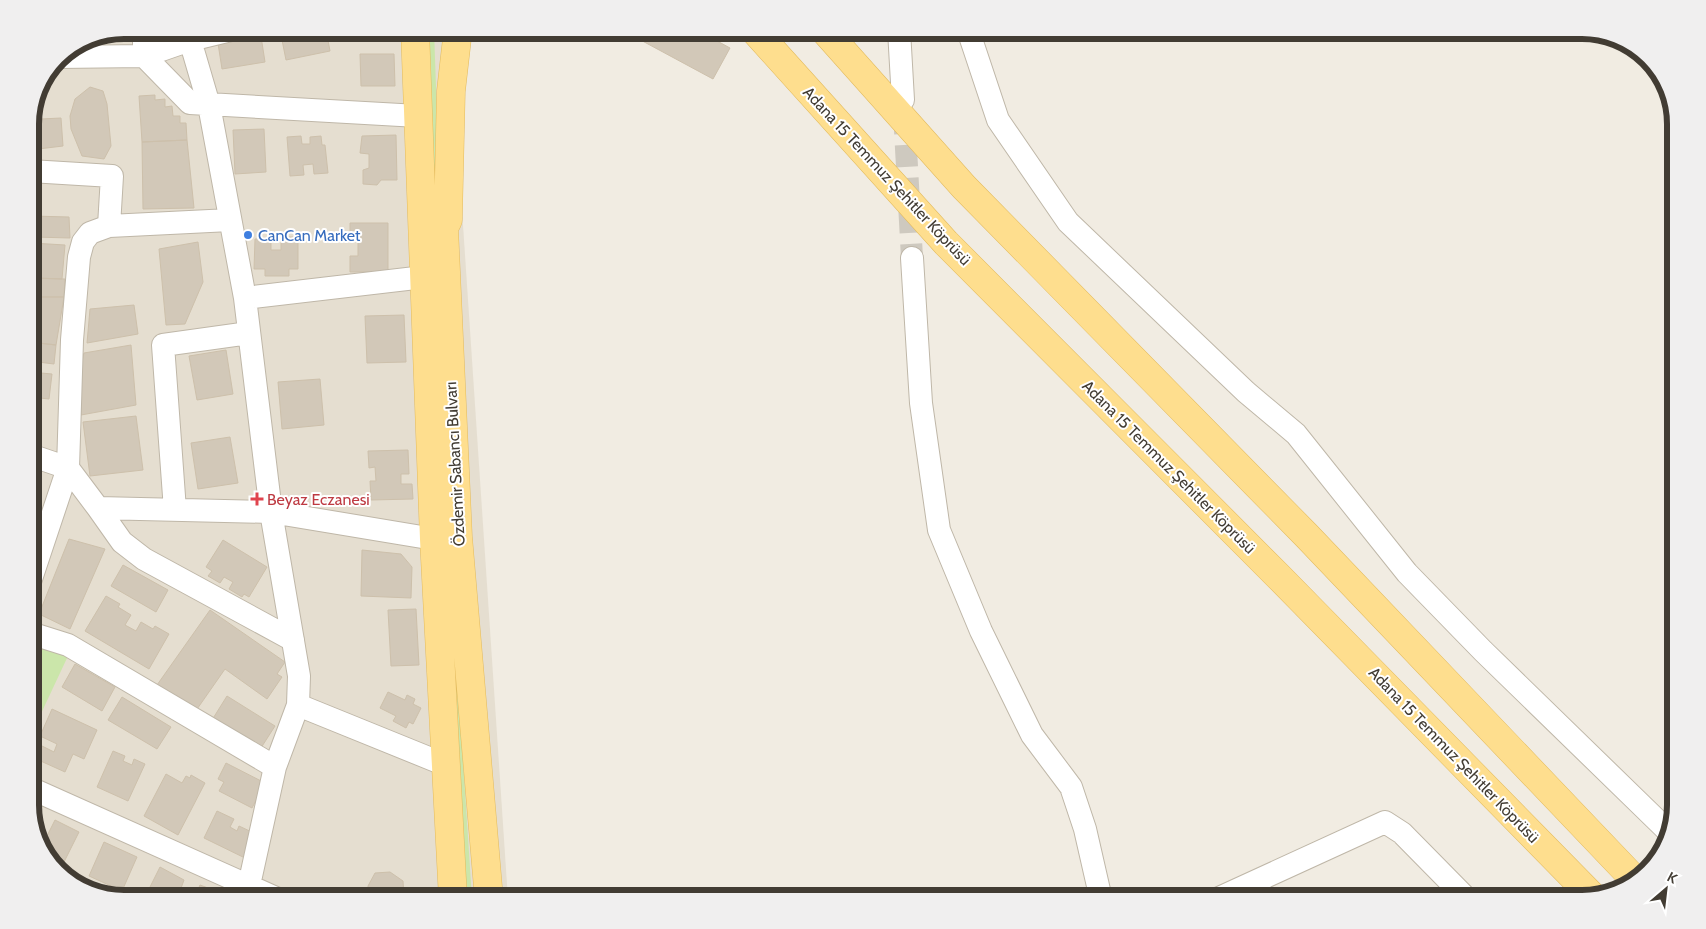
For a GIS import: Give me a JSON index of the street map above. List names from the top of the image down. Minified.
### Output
{"streets":{"main road":["Adana 15 Temmuz Şehitler Köprüsü","Özdemir Sabancı Bulvarı"]},"places":{"other":["CanCan Market"],"health":["Beyaz Eczanesi"]},"north":"top right"}
